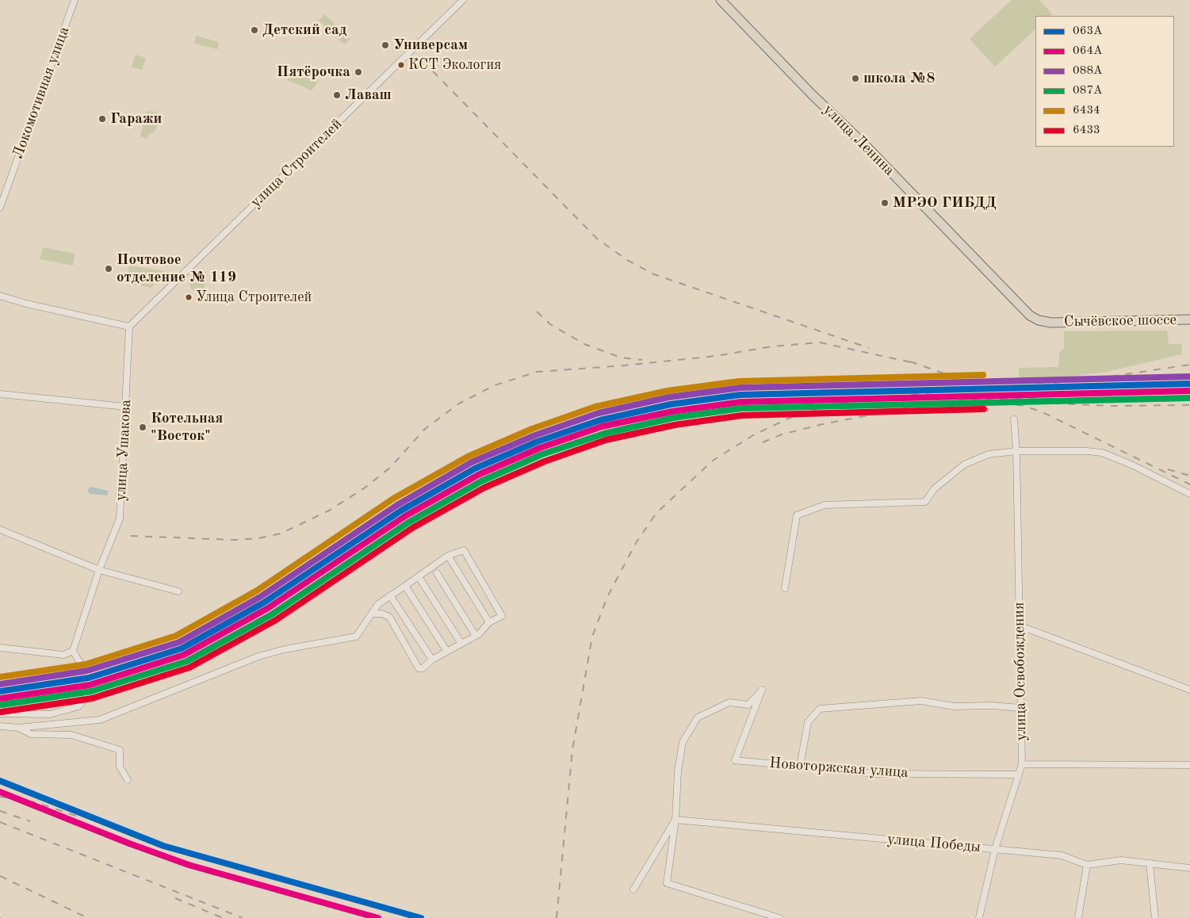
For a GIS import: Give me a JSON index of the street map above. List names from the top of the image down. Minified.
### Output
{"streets":{"main road":["улица Ленина","Сычёвское шоссе"],"street":["Локомотивная улица","улица Строителей","улица Ушакова","улица Освобождения","Новоторжская улица","улица Победы"]},"crossings":[["улица Ленина","Сычёвское шоссе"],["улица Строителей","улица Ушакова"],["улица Освобождения","Новоторжская улица"],["улица Освобождения","улица Победы"],["Новоторжская улица","улица Победы"]],"places":["Детский сад","Универсам","КСТ Экология","Пятёрочка","школа №8","Лаваш","Гаражи","МРЭО ГИБДД","Почтовое отделение № 119","Улица Строителей","Котельная \"Восток\""],"lines":["transit line 6434","transit line 088А","transit line 063А","transit line 064А","transit line 087А","transit line 6433"],"legend":["063А","064А","088А","087А","6434","6433"]}
